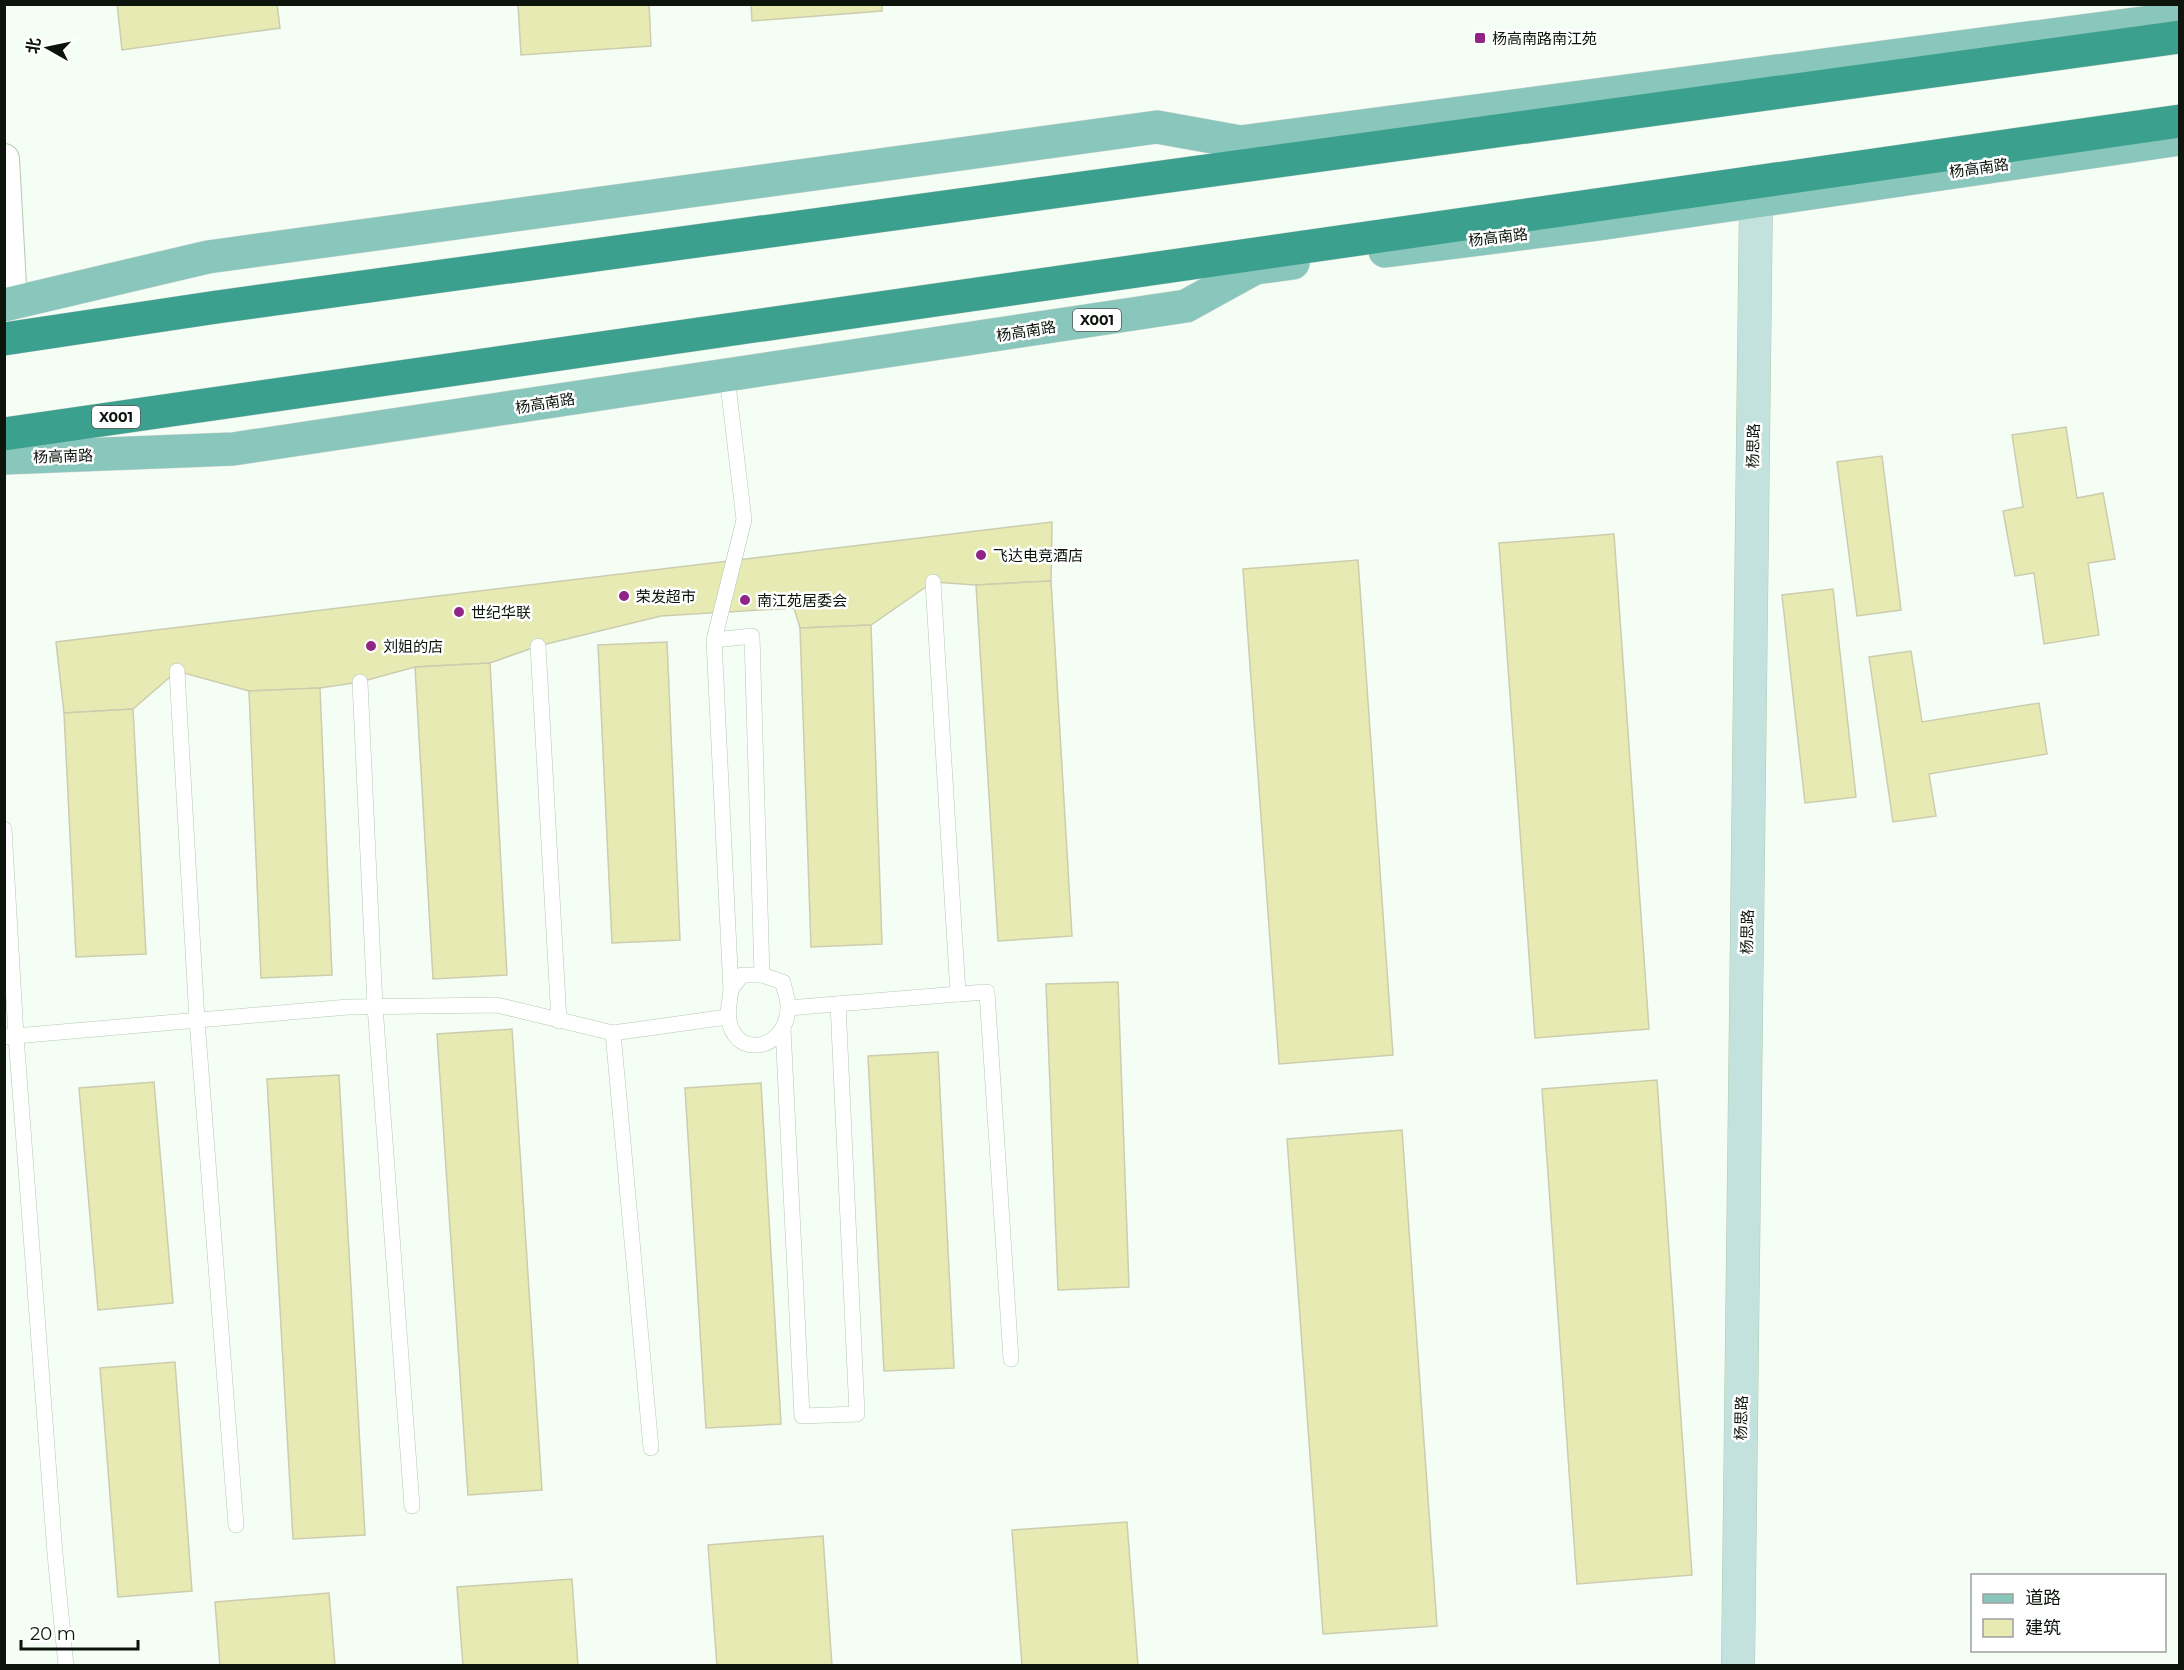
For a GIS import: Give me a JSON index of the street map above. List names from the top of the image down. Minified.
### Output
{"streets":{"highway":["杨高南路","X001"],"street":["杨思路"]},"crossings":[["杨高南路","杨思路"]],"places":{"transit":["杨高南路南江苑"],"other":["飞达电竞酒店","荣发超市","南江苑居委会","世纪华联","刘姐的店"]},"legend":["道路","建筑"],"scale_bar":"20 m","north":"left"}
